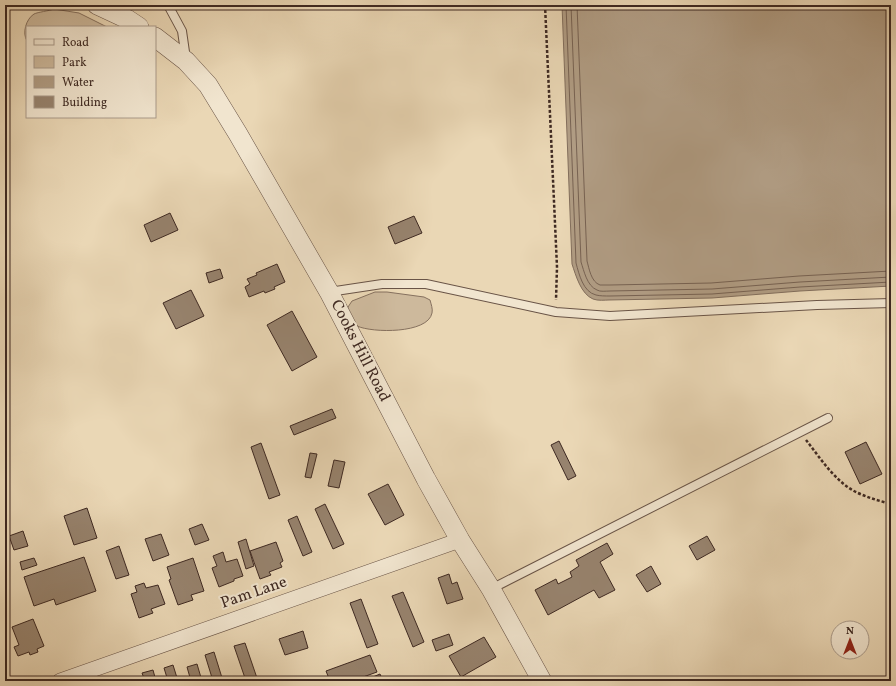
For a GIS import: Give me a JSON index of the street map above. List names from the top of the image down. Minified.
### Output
{"streets":{"street":["Cooks Hill Road","Pam Lane"]},"crossings":[["Cooks Hill Road","Pam Lane"]],"legend":["Road","Park","Water","Building"],"north":"top"}
